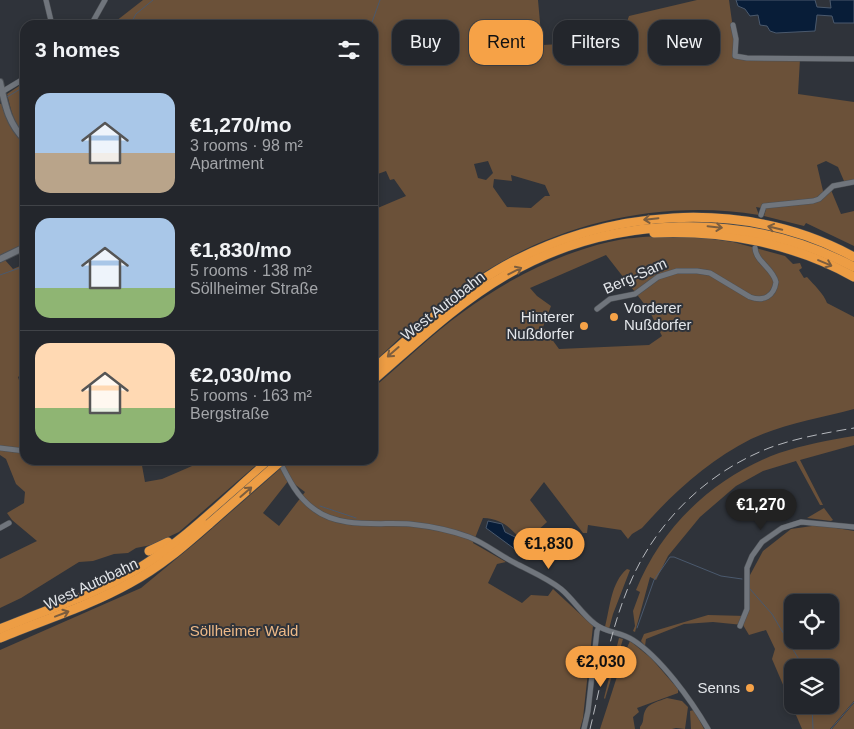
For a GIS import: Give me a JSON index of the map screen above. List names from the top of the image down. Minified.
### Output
{"streets":{"highway":["West Autobahn"],"street":["Berg-Sam"]},"parks":["Söllheimer Wald"],"places":["Vorderer Nußdorfer","Hinterer Nußdorfer","Senns"],"page":{"chip":["Buy","Rent","Filters","New"],"heading":"3 homes","list":[{"name":"€1,270/mo","note":"3 rooms · 98 m² · Apartment"},{"name":"€1,830/mo","note":"5 rooms · 138 m² · Söllheimer Straße"},{"name":"€2,030/mo","note":"5 rooms · 163 m² · Bergstraße"}],"price":["€1,270","€1,830","€2,030"]}}
